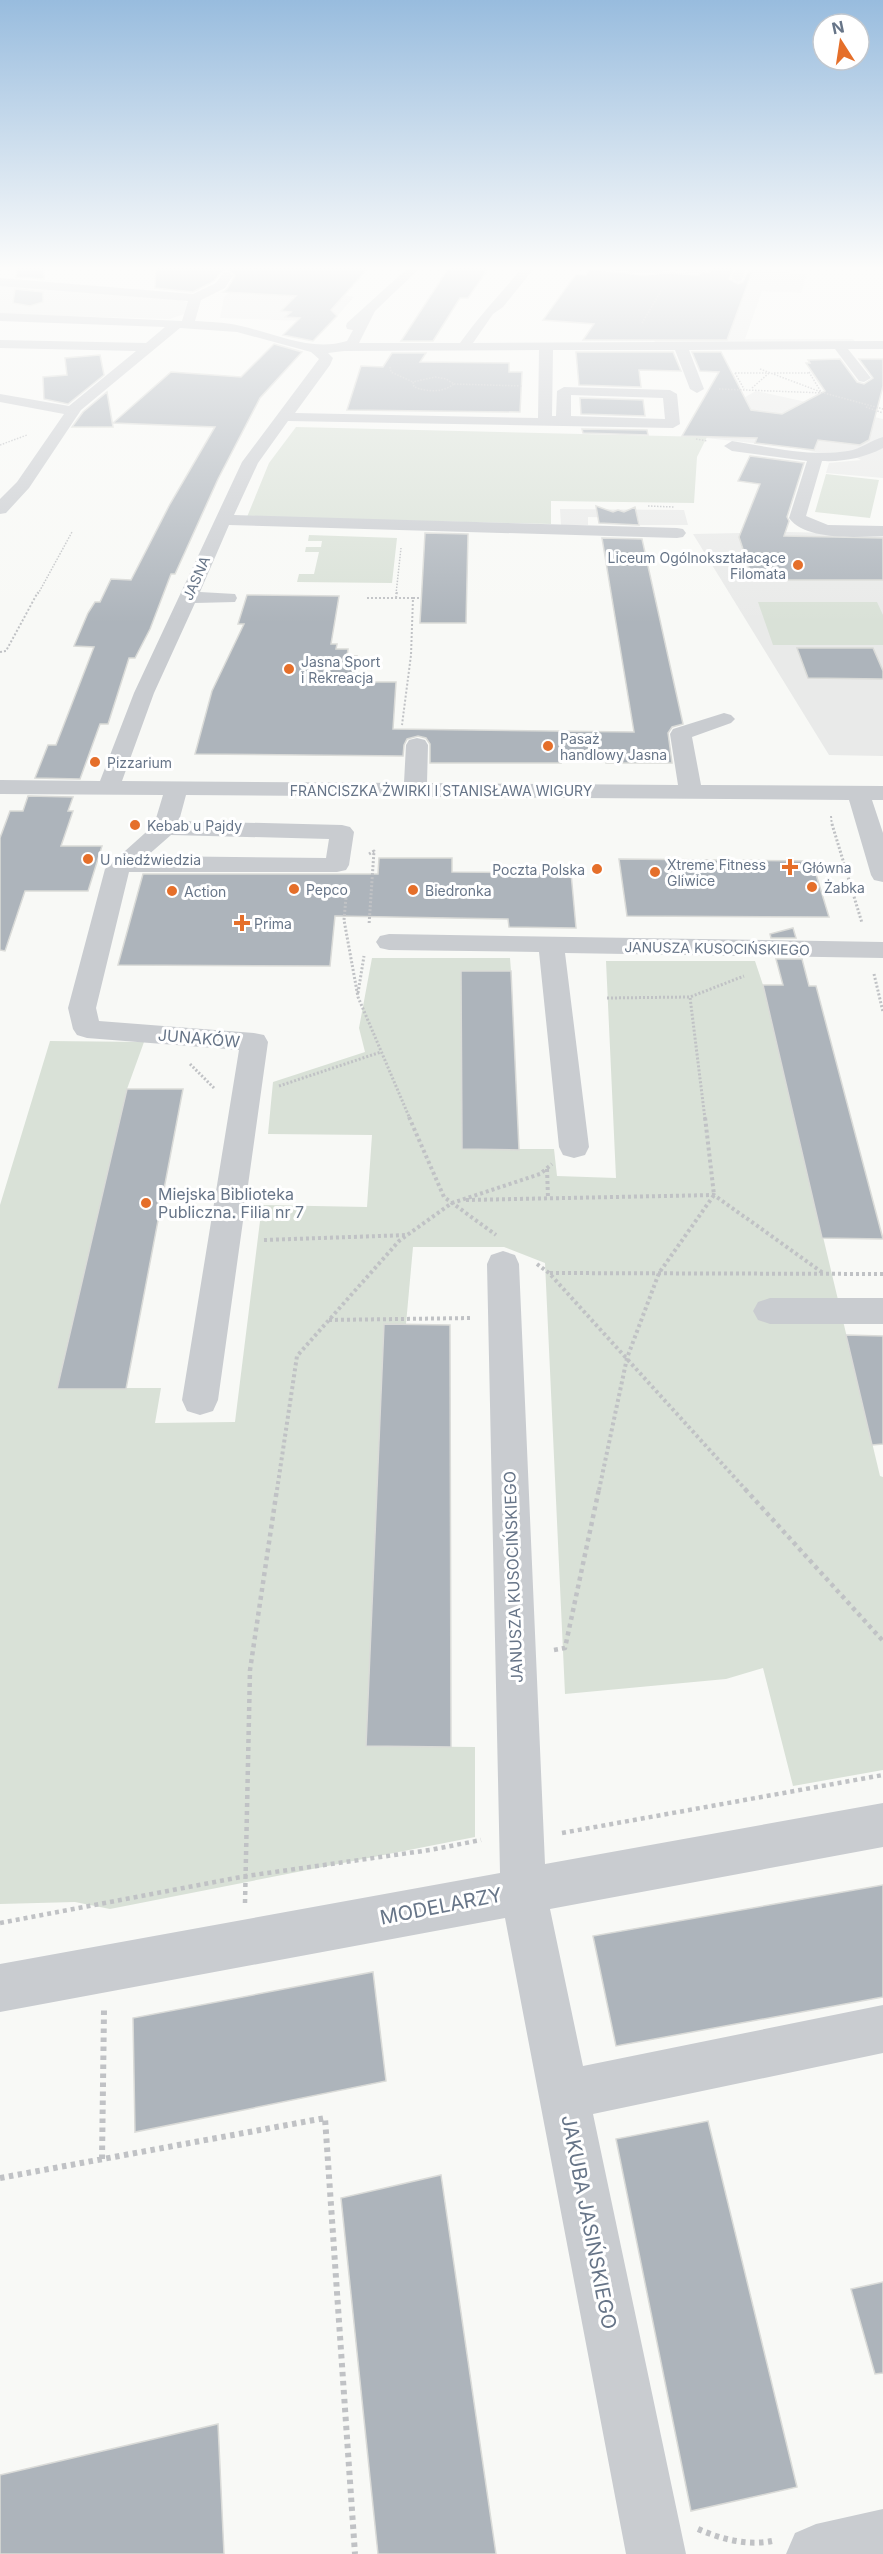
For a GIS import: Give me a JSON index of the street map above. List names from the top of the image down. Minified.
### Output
{"streets":{"street":["JASNA","FRANCISZKA ŻWIRKI I STANISŁAWA WIGURY","JANUSZA KUSOCIŃSKIEGO","JUNAKÓW","MODELARZY","JAKUBA JASIŃSKIEGO"]},"crossings":[["JASNA","FRANCISZKA ŻWIRKI I STANISŁAWA WIGURY"],["JANUSZA KUSOCIŃSKIEGO","MODELARZY"],["JANUSZA KUSOCIŃSKIEGO","JAKUBA JASIŃSKIEGO"],["MODELARZY","JAKUBA JASIŃSKIEGO"]],"places":{"other":["Liceum Ogólnokształacące Filomata","Jasna Sport i Rekreacja","Pasaż handlowy Jasna","Pizzarium","Kebab u Pajdy","U niedźwiedzia","Poczta Polska","Xtreme Fitness Gliwice","Żabka","Pepco","Biedronka","Action","Miejska Biblioteka Publiczna. Filia nr 7"],"health":["Główna","Prima"]},"north":"top"}
